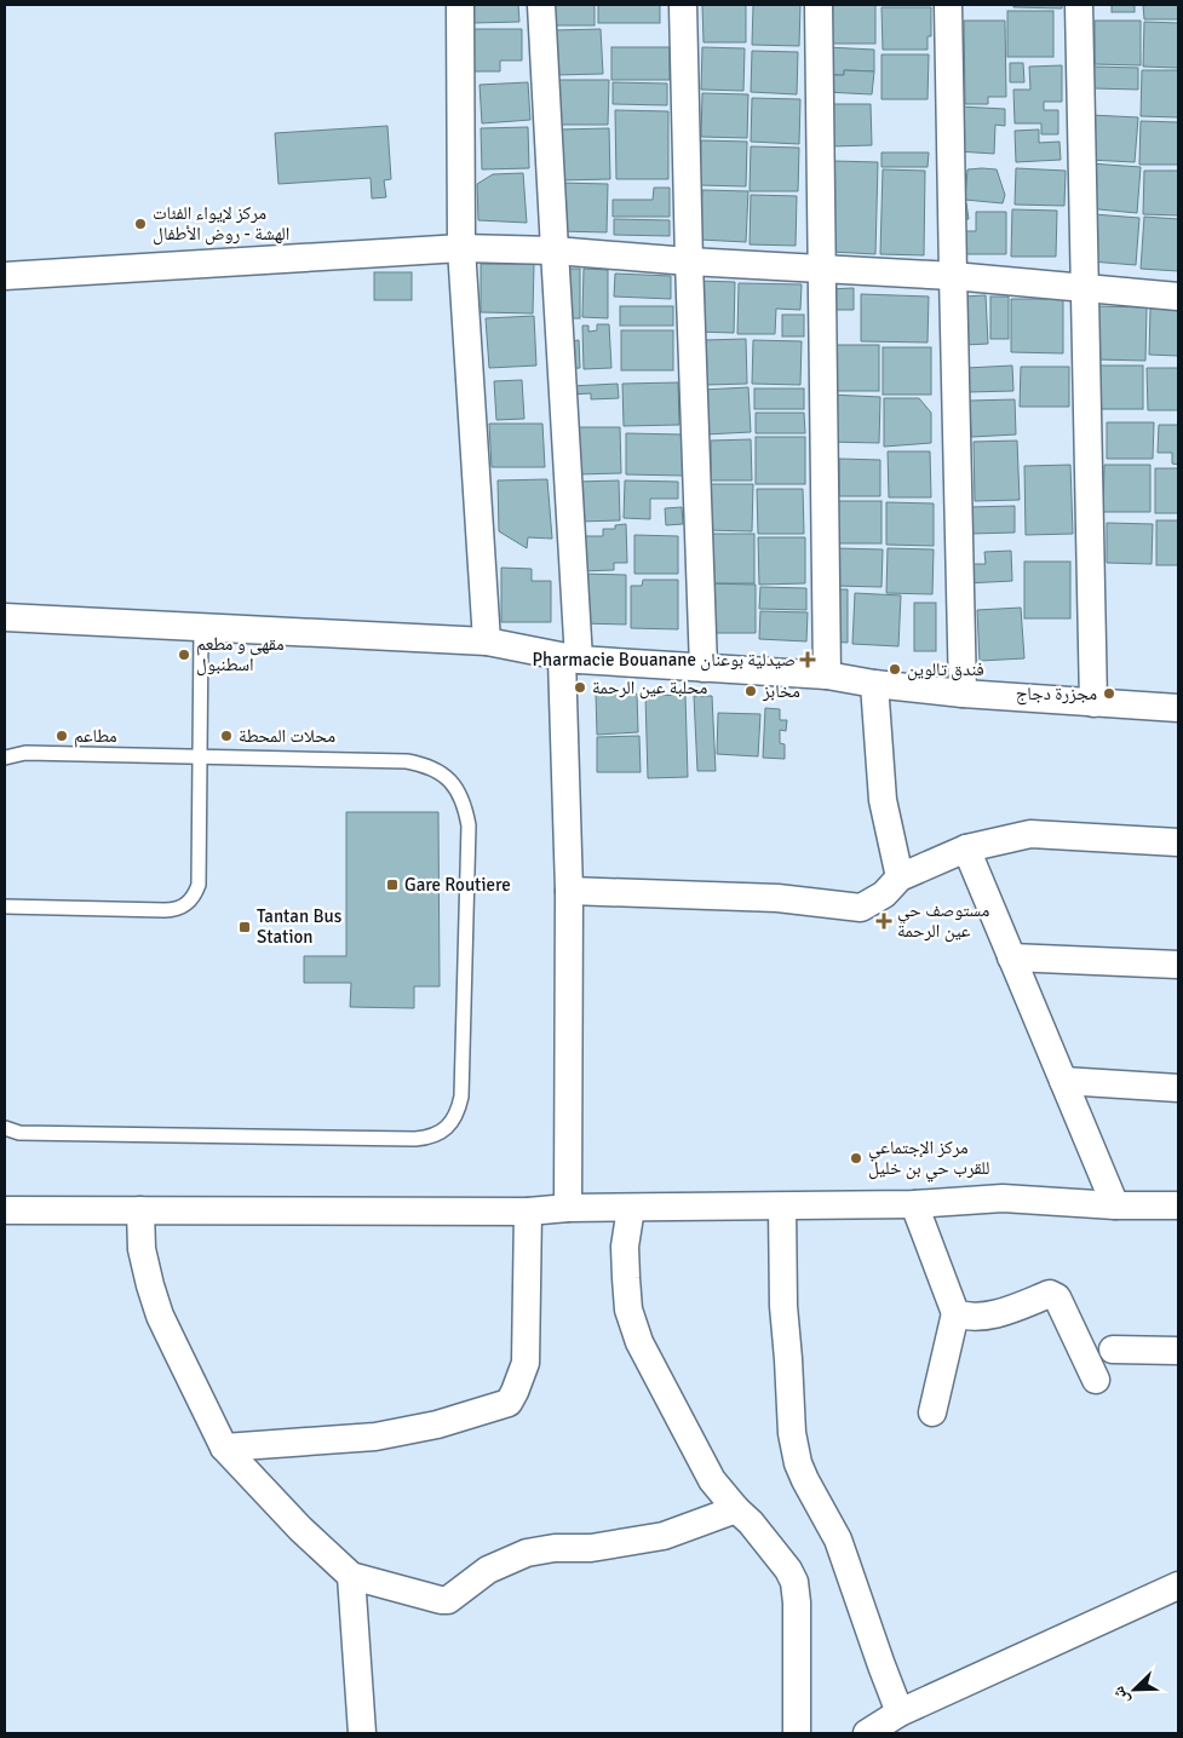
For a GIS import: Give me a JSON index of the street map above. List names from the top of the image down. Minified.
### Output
{"places":{"other":["مركز لإيواء الفئات الهشة - روض الأطفال","مقهى و مطعم اسطنبول","فندق تالوين","محلبة عين الرحمة","مخابز","مجزرة دجاج","مطاعم","محلات المحطة","مركز الإجتماعي للقرب حي بن خليل"],"health":["Pharmacie Bouanane صيدلية بوعنان","مستوصف حي عين الرحمة"],"transit":["Gare Routiere","Tantan Bus Station"]},"north":"bottom left"}
